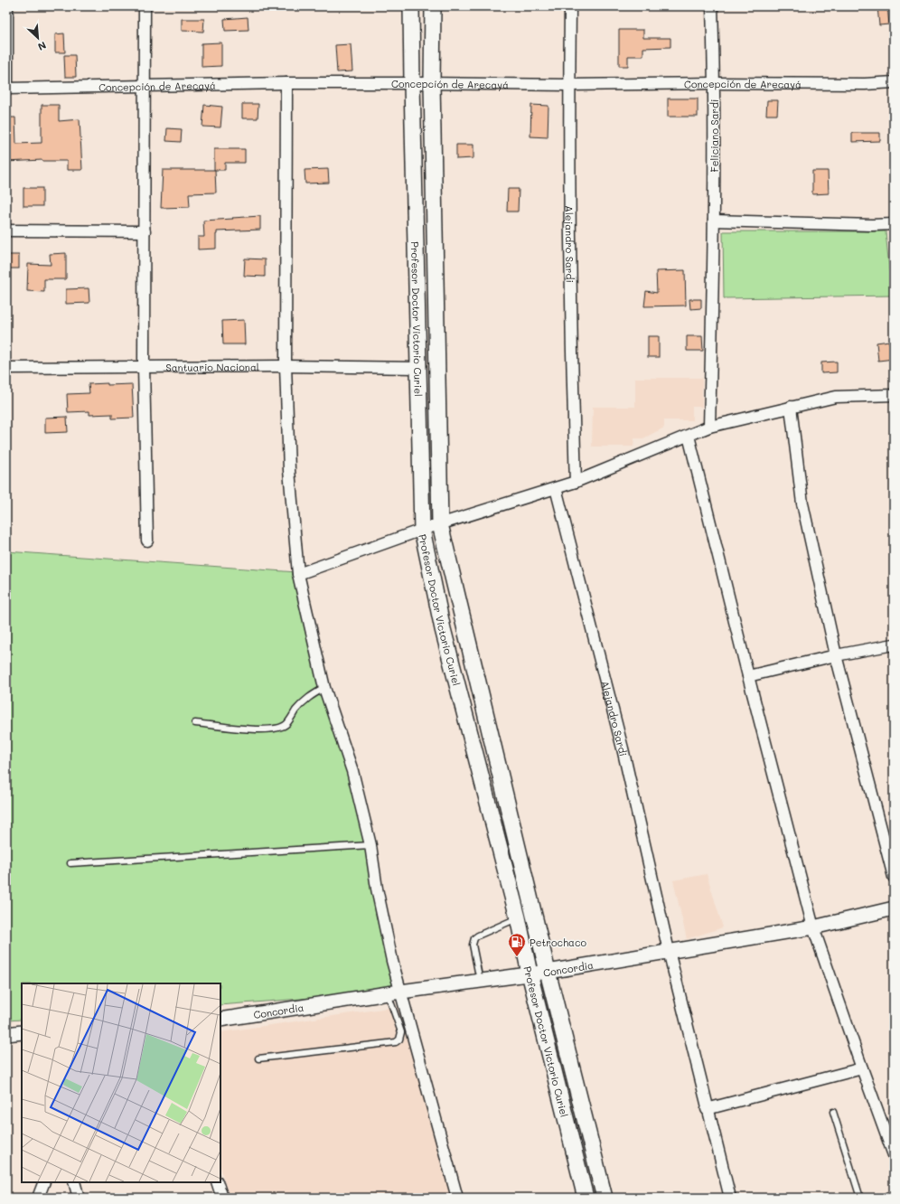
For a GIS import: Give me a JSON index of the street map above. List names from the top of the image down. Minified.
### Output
{"streets":{"main road":["Profesor Doctor Victorio Curiel"],"street":["Concepción de Arecayá","Feliciano Sardi","Alejandro Sardi","Santuario Nacional","Concordia"]},"crossings":[["Concepción de Arecayá","Feliciano Sardi"],["Concepción de Arecayá","Alejandro Sardi"],["Concepción de Arecayá","Profesor Doctor Victorio Curiel"],["Alejandro Sardi","Concordia"],["Profesor Doctor Victorio Curiel","Santuario Nacional"],["Profesor Doctor Victorio Curiel","Concordia"]],"places":{"fuel station":["Petrochaco"]},"north":"bottom right"}
